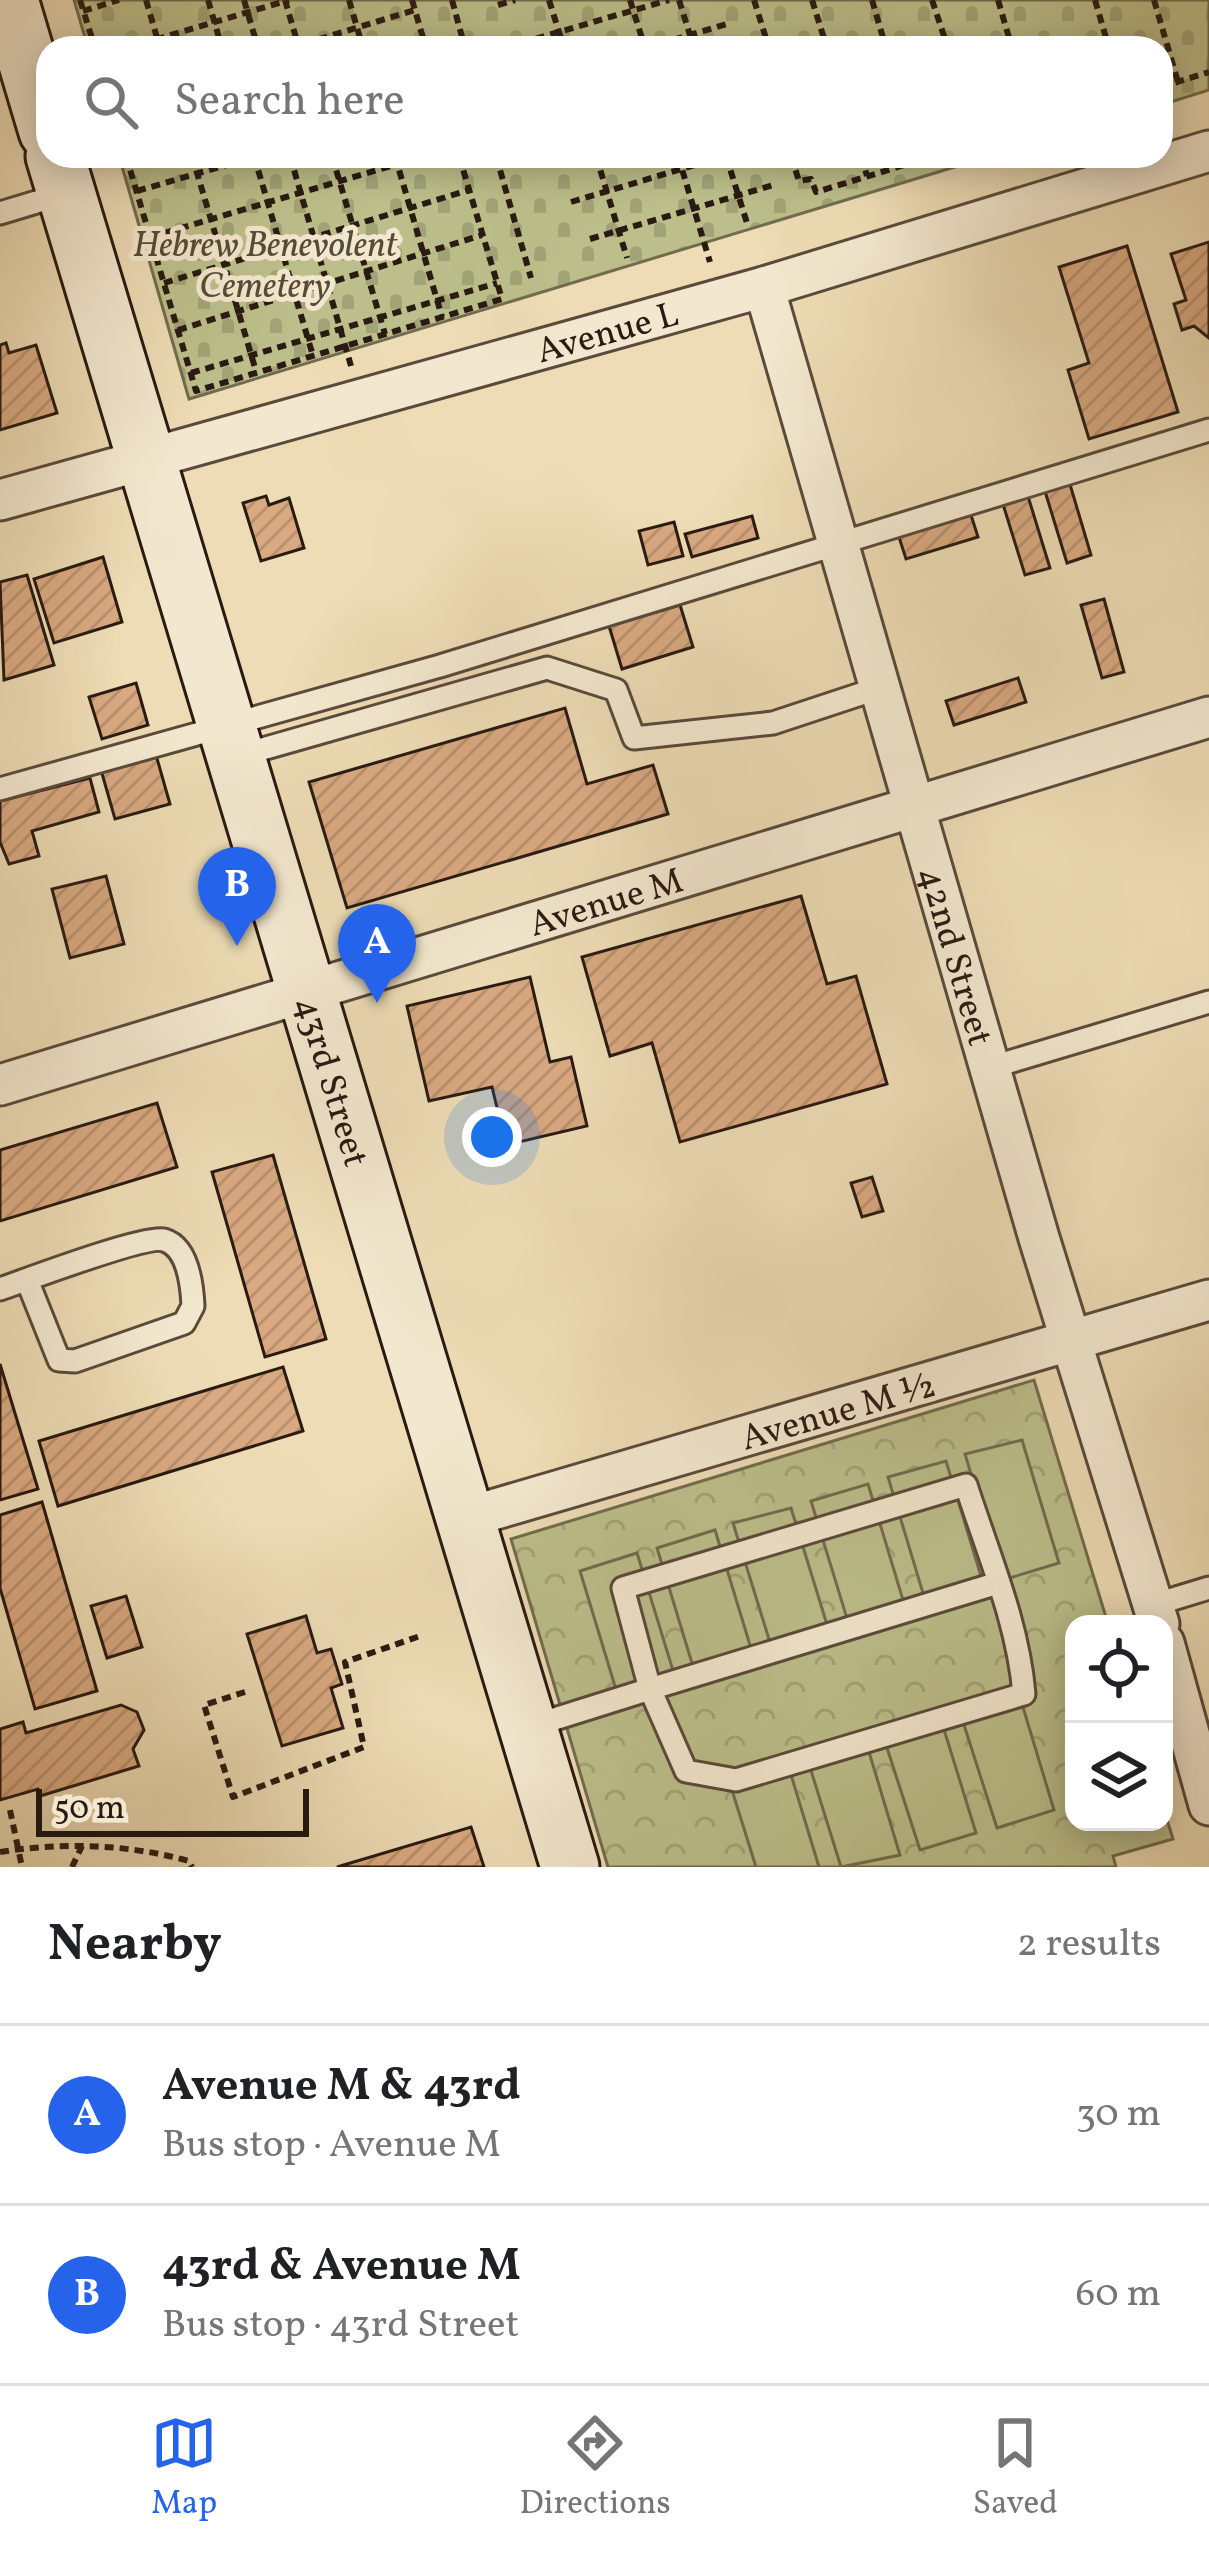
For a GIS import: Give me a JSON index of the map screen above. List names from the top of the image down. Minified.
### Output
{"streets":{"street":["Avenue L","Avenue M","42nd Street","43rd Street","Avenue M ½"]},"crossings":[["Avenue L","42nd Street"],["Avenue L","43rd Street"],["Avenue M","42nd Street"],["Avenue M","43rd Street"],["42nd Street","Avenue M ½"],["43rd Street","Avenue M ½"]],"parks":["Hebrew Benevolent Cemetery"],"scale_bar":"50 m","page":{"search":"Search here","pins":["B","A"],"scale":"50 m","heading":["Nearby","2 results"],"list":[{"mark":"A","name":"Avenue M & 43rd","note":"Bus stop · Avenue M","value":"30 m"},{"mark":"B","name":"43rd & Avenue M","note":"Bus stop · 43rd Street","value":"60 m"}],"nav":["Map","Directions","Saved"]}}
